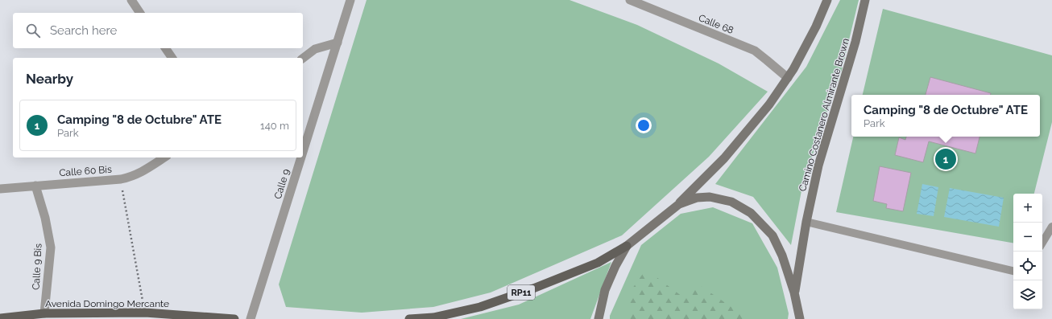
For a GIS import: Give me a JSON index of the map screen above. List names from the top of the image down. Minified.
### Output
{"streets":{"main road":["Camino Costanero Almirante Brown","RP11","Avenida Domingo Mercante"],"street":["Calle 68","Calle 60 Bis","Calle 9","Calle 9 Bis"]},"crossings":[["Calle 68","RP11"],["Camino Costanero Almirante Brown","RP11"],["Calle 60 Bis","Calle 9 Bis"],["Calle 9 Bis","Avenida Domingo Mercante"]],"page":{"search":"Search here","heading":"Nearby","popup":["Camping \"8 de Octubre\" ATE","Park"],"list":[{"mark":"1","name":"Camping \"8 de Octubre\" ATE","note":"Park","value":"140 m"}],"pins":"1","map_buttons":["+","−"]}}
